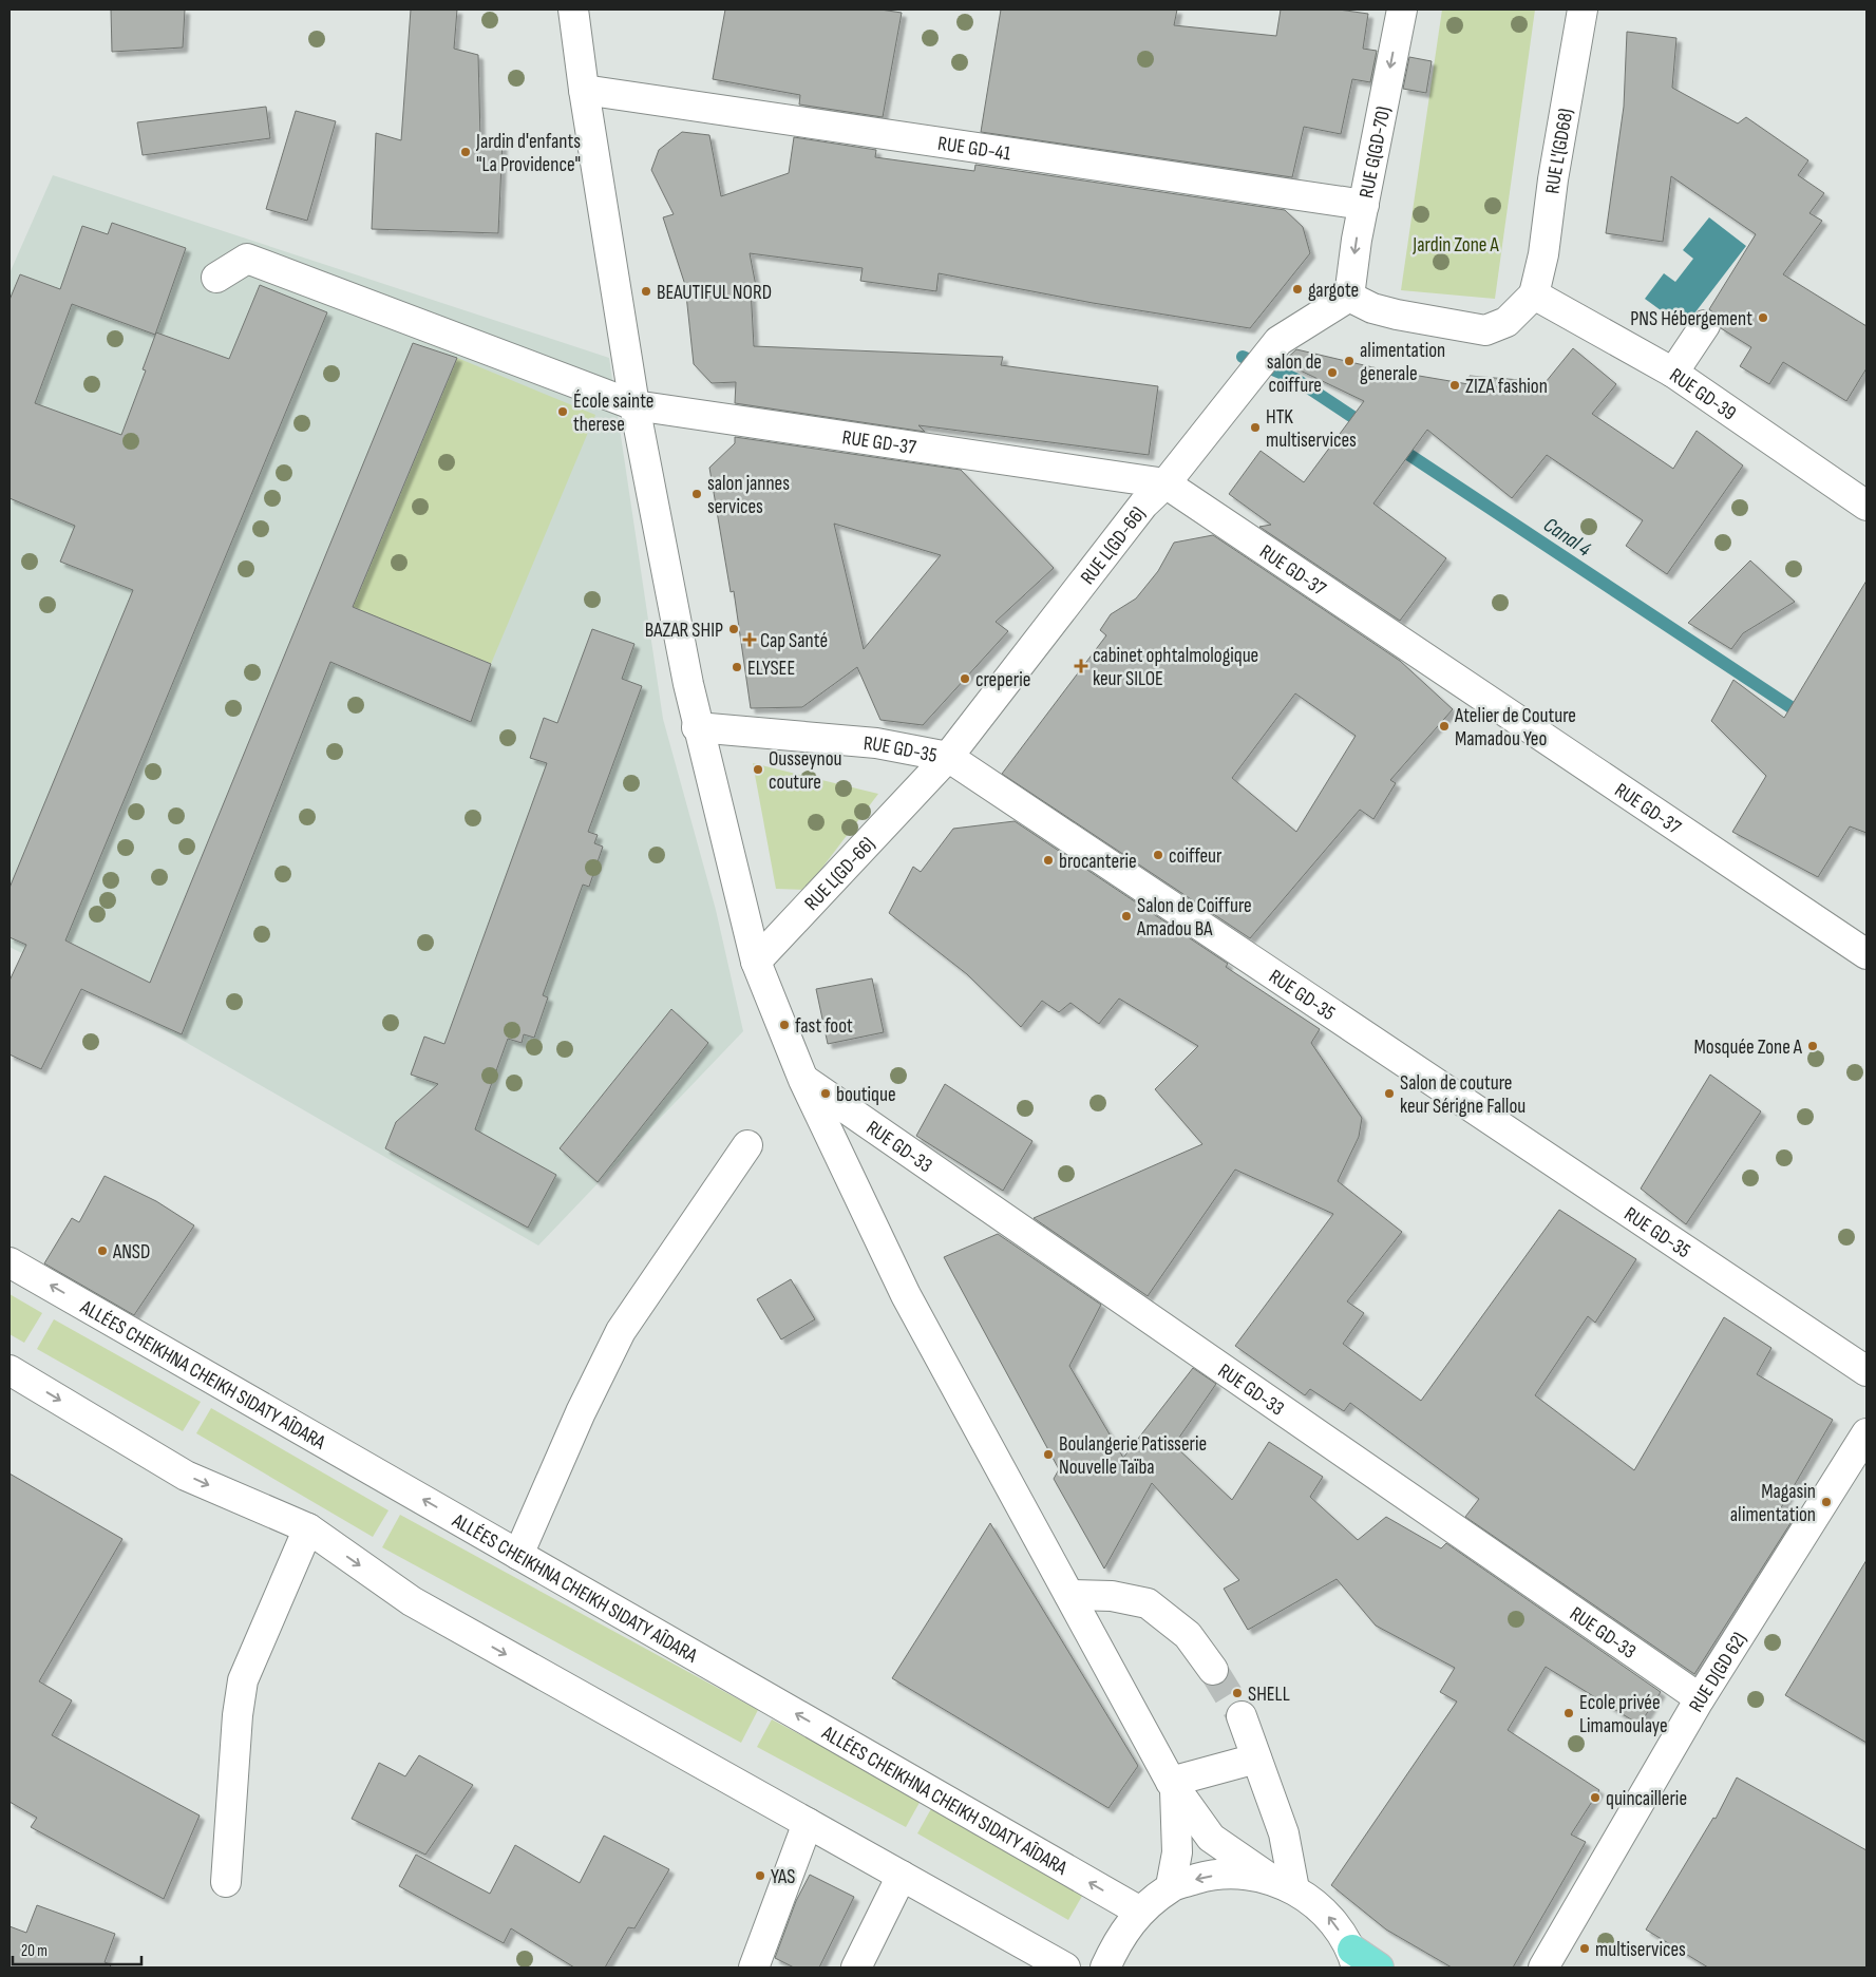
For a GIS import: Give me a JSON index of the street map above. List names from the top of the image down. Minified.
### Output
{"streets":{"street":["RUE GD-41","RUE L'(GD68)","RUE G(GD-70)","RUE GD-39","RUE GD-37","RUE L(GD-66)","RUE GD-35","RUE GD-33","ALLÉES CHEIKHNA CHEIKH SIDATY AÎDARA","RUE D(GD 62)"]},"crossings":[["RUE GD-41","RUE G(GD-70)"],["RUE L'(GD68)","RUE GD-39"],["RUE G(GD-70)","RUE L(GD-66)"],["RUE GD-37","RUE L(GD-66)"],["RUE L(GD-66)","RUE GD-35"],["RUE GD-33","RUE D(GD 62)"]],"one_way":["RUE G(GD-70)"],"water":["Canal 4"],"parks":["Jardin Zone A"],"places":{"other":["Jardin d'enfants \"La Providence\"","gargote","BEAUTIFUL NORD","PNS Hébergement","alimentation generale","salon de coiffure","ZIZA fashion","École sainte therese","HTK multiservices","salon jannes services","BAZAR SHIP","ELYSEE","creperie","Atelier de Couture Mamadou Yeo","Ousseynou couture","coiffeur","brocanterie","Salon de Coiffure Amadou BA","fast foot","Mosquée Zone A","boutique","Salon de couture keur Sérigne Fallou","ANSD","Boulangerie Patisserie Nouvelle Taïba","Magasin alimentation","SHELL","Ecole privée Limamoulaye","quincaillerie","YAS","multiservices"],"health":["Cap Santé","cabinet ophtalmologique keur SILOE"]},"scale_bar":"20 m"}
